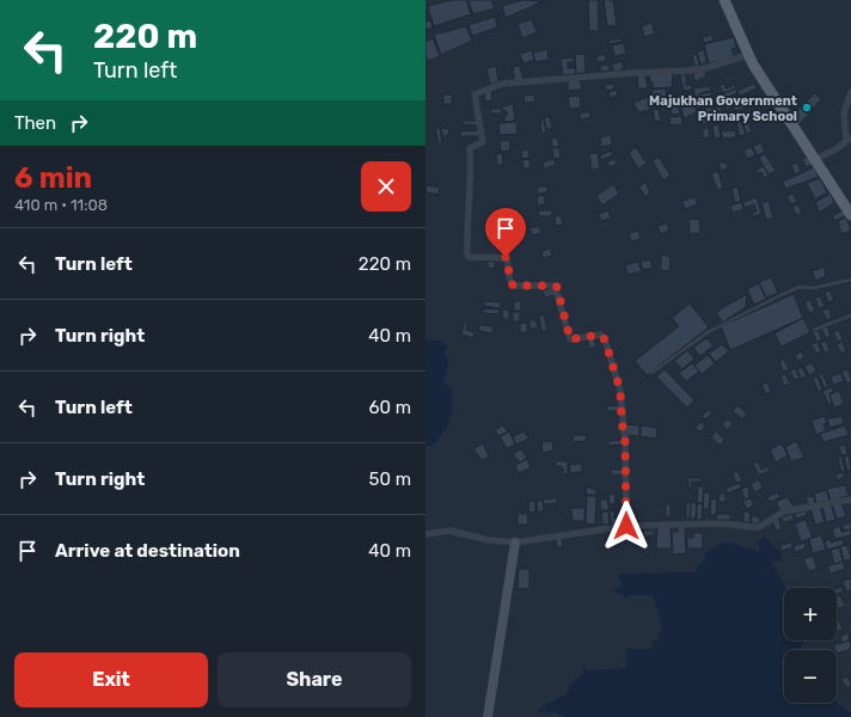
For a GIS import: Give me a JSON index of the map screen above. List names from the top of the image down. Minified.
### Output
{"places":["Majukhan Government Primary School"],"page":{"turn":["220 m","Turn left"],"then":"Then","heading":["6 min","410 m · 11:08"],"list":[{"name":"Turn left","value":"220 m"},{"name":"Turn right","value":"40 m"},{"name":"Turn left","value":"60 m"},{"name":"Turn right","value":"50 m"},{"name":"Arrive at destination","value":"40 m"}],"map_buttons":["+","−"],"buttons":["Exit","Share"]}}
